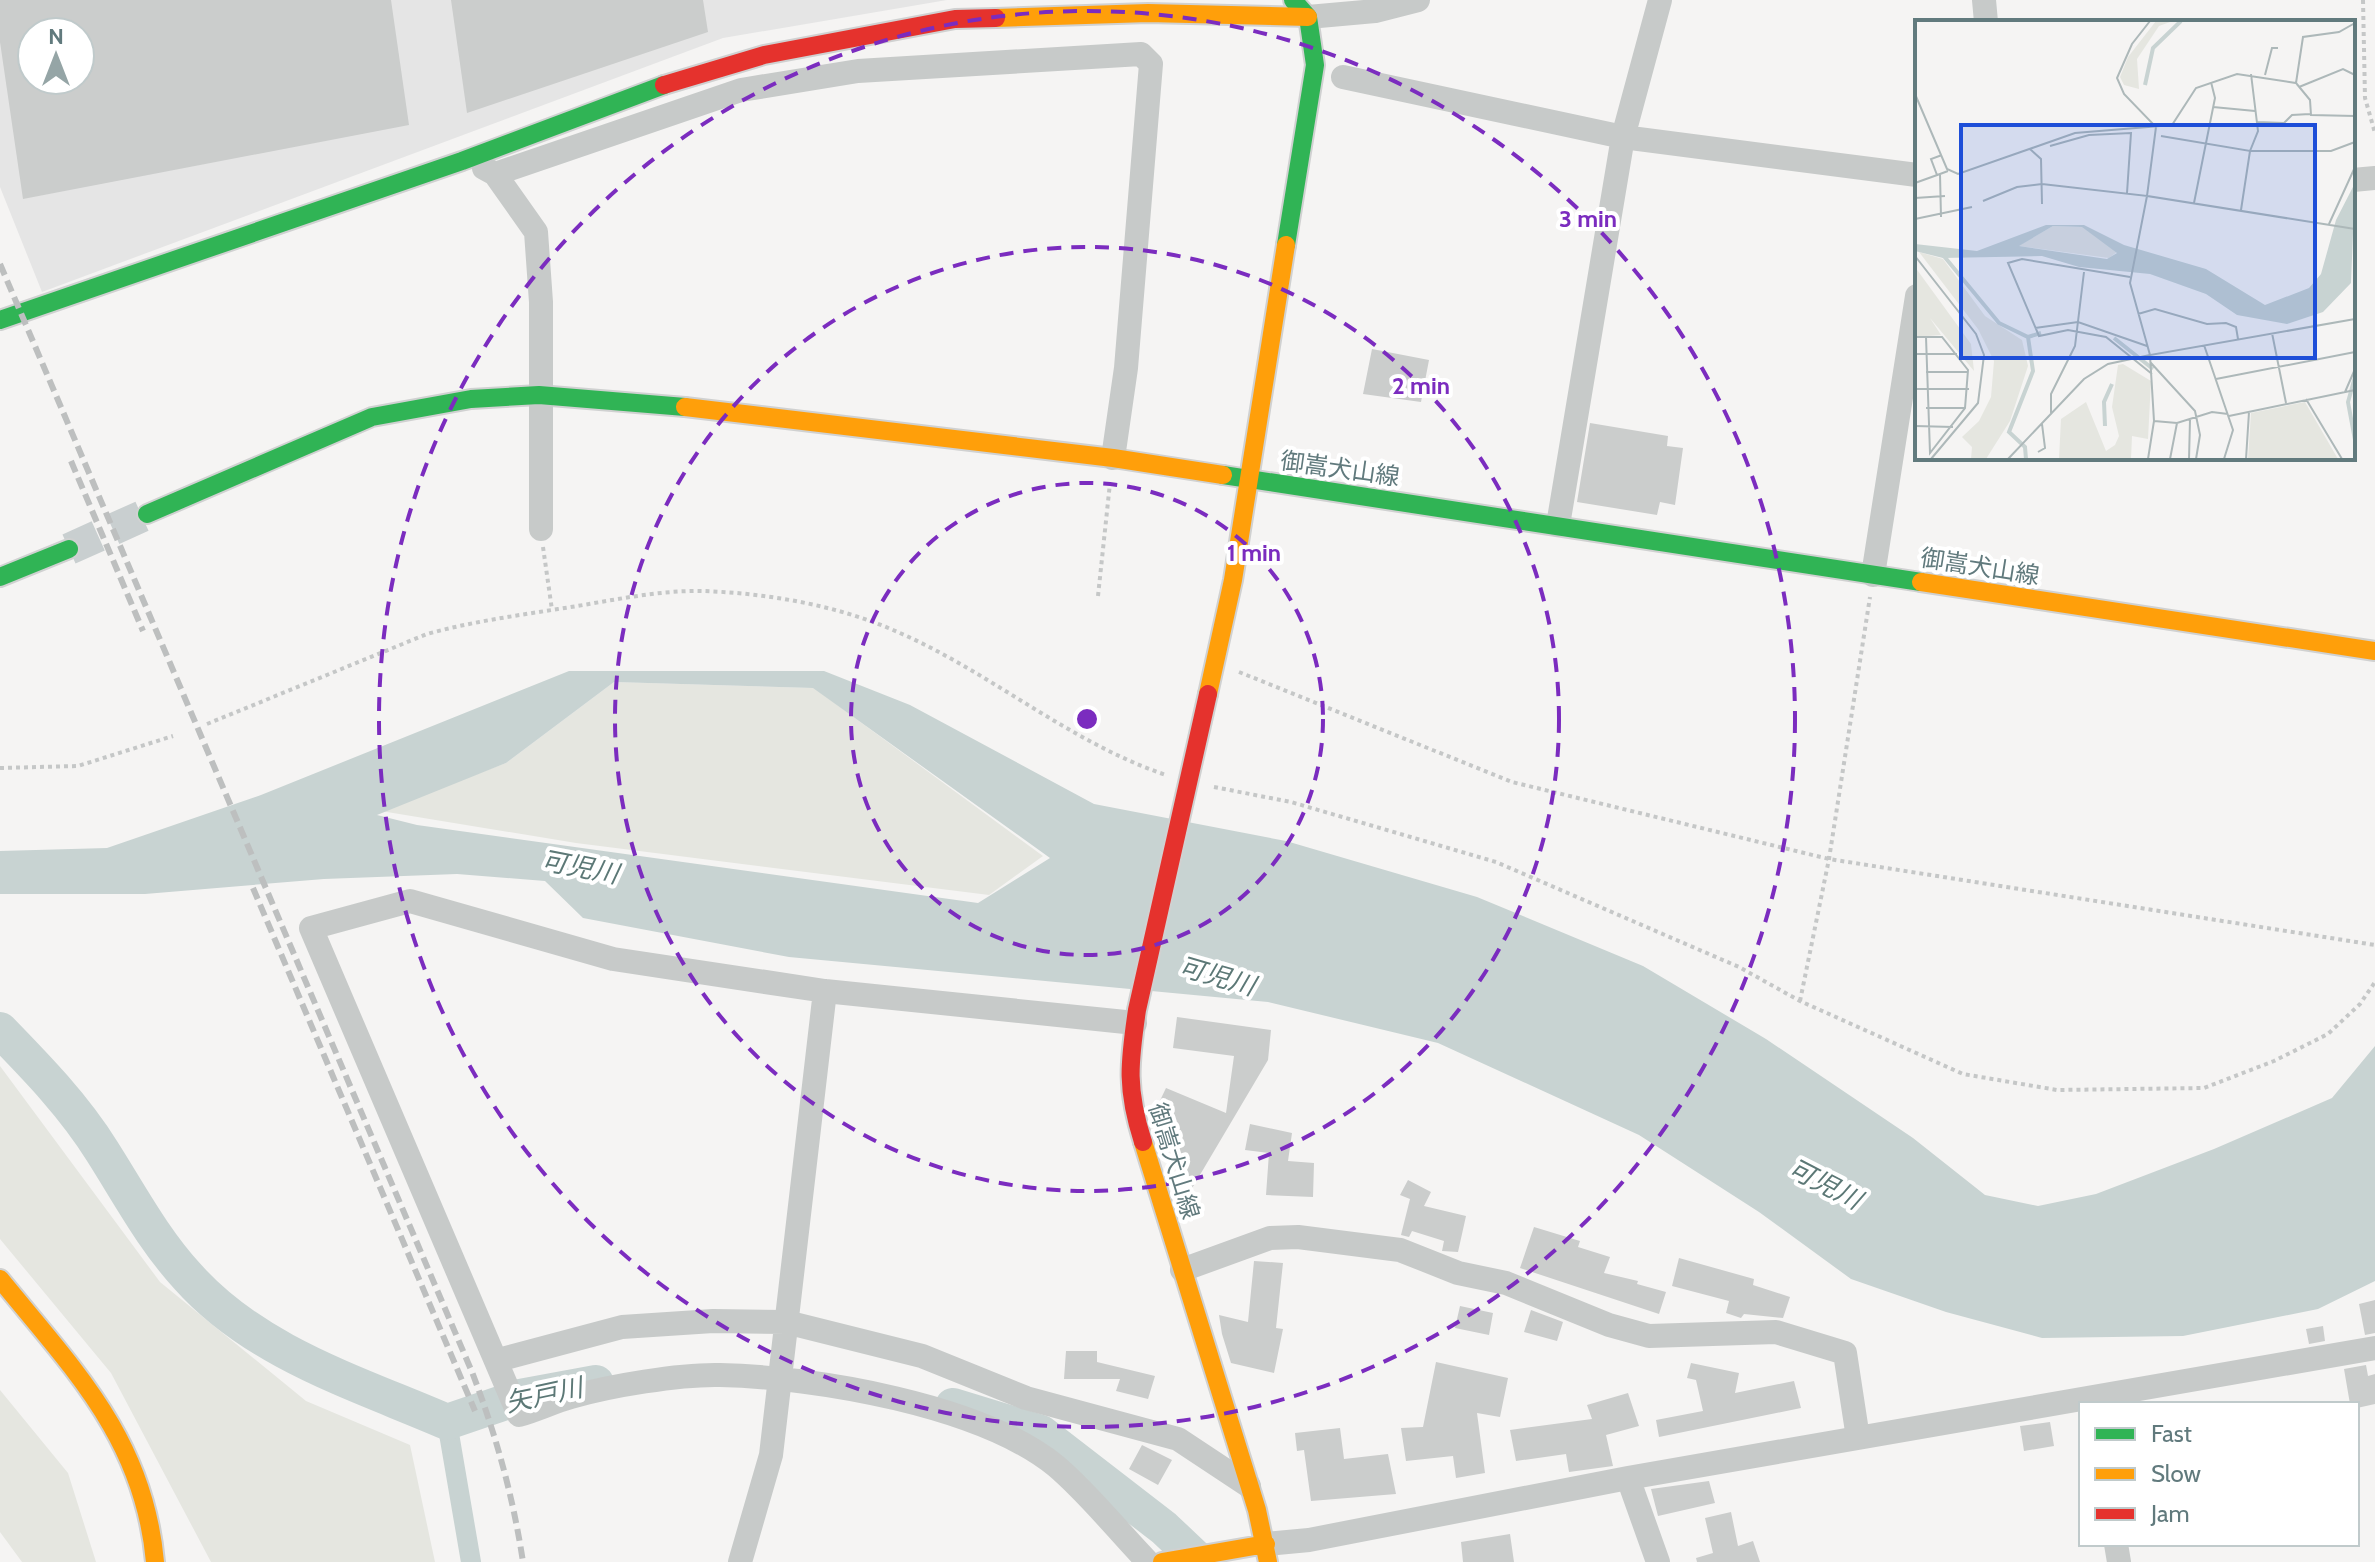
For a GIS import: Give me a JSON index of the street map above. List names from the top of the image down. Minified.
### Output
{"streets":{"street":["御嵩犬山線"]},"water":["可児川","矢戸川"],"legend":["Fast","Slow","Jam"],"north":"top","rings":["3 min","2 min","1 min"]}
